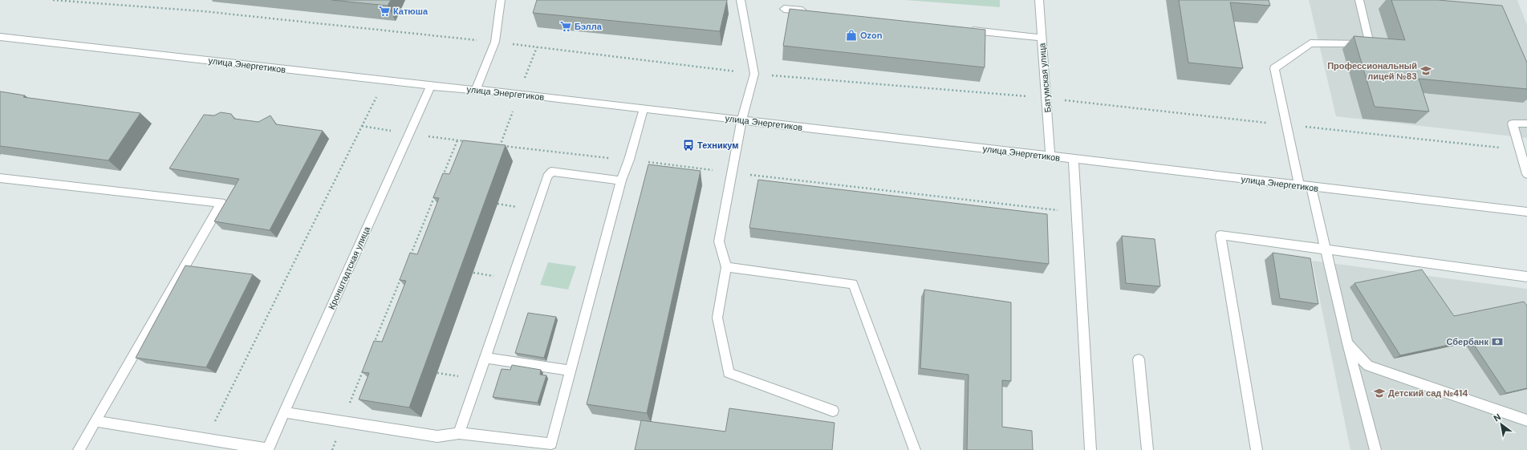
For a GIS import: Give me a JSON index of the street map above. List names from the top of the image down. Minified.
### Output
{"streets":{"street":["улица Энергетиков","Батумская улица","Кронштадтская улица"]},"crossings":[["улица Энергетиков","Батумская улица"],["улица Энергетиков","Кронштадтская улица"]],"places":{"supermarket":["Катюша","Бэлла"],"shop":["Ozon"],"school or university":["Профессиональный лицей №83","Детский сад №414"],"bus stop":["Техникум"],"bank":["Сбербанк"]},"north":"top left"}
